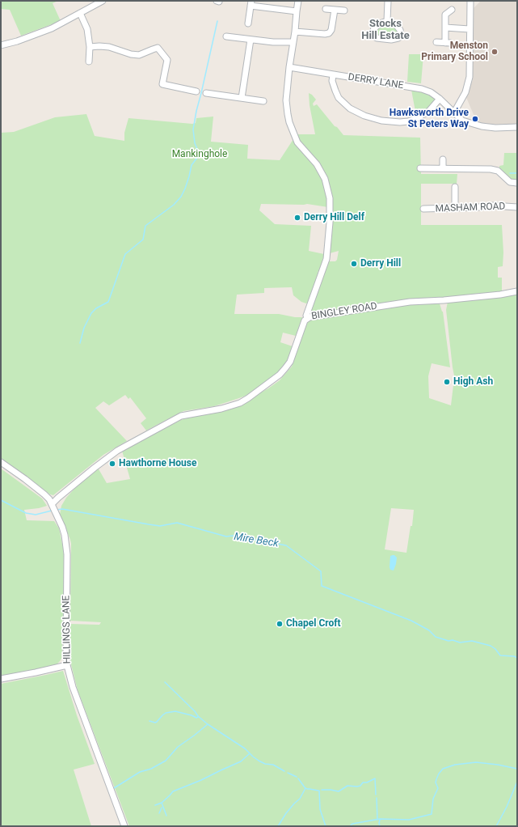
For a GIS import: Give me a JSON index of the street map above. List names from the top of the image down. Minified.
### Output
{"streets":{"street":["DERRY LANE","MASHAM ROAD","BINGLEY ROAD","HILLINGS LANE"]},"crossings":[["BINGLEY ROAD","HILLINGS LANE"]],"districts":["Stocks Hill Estate"],"water":["Mire Beck"],"parks":["Mankinghole"],"places":["Menston Primary School","Hawksworth Drive St Peters Way","Derry Hill Delf","Derry Hill","High Ash","Hawthorne House","Chapel Croft"]}
